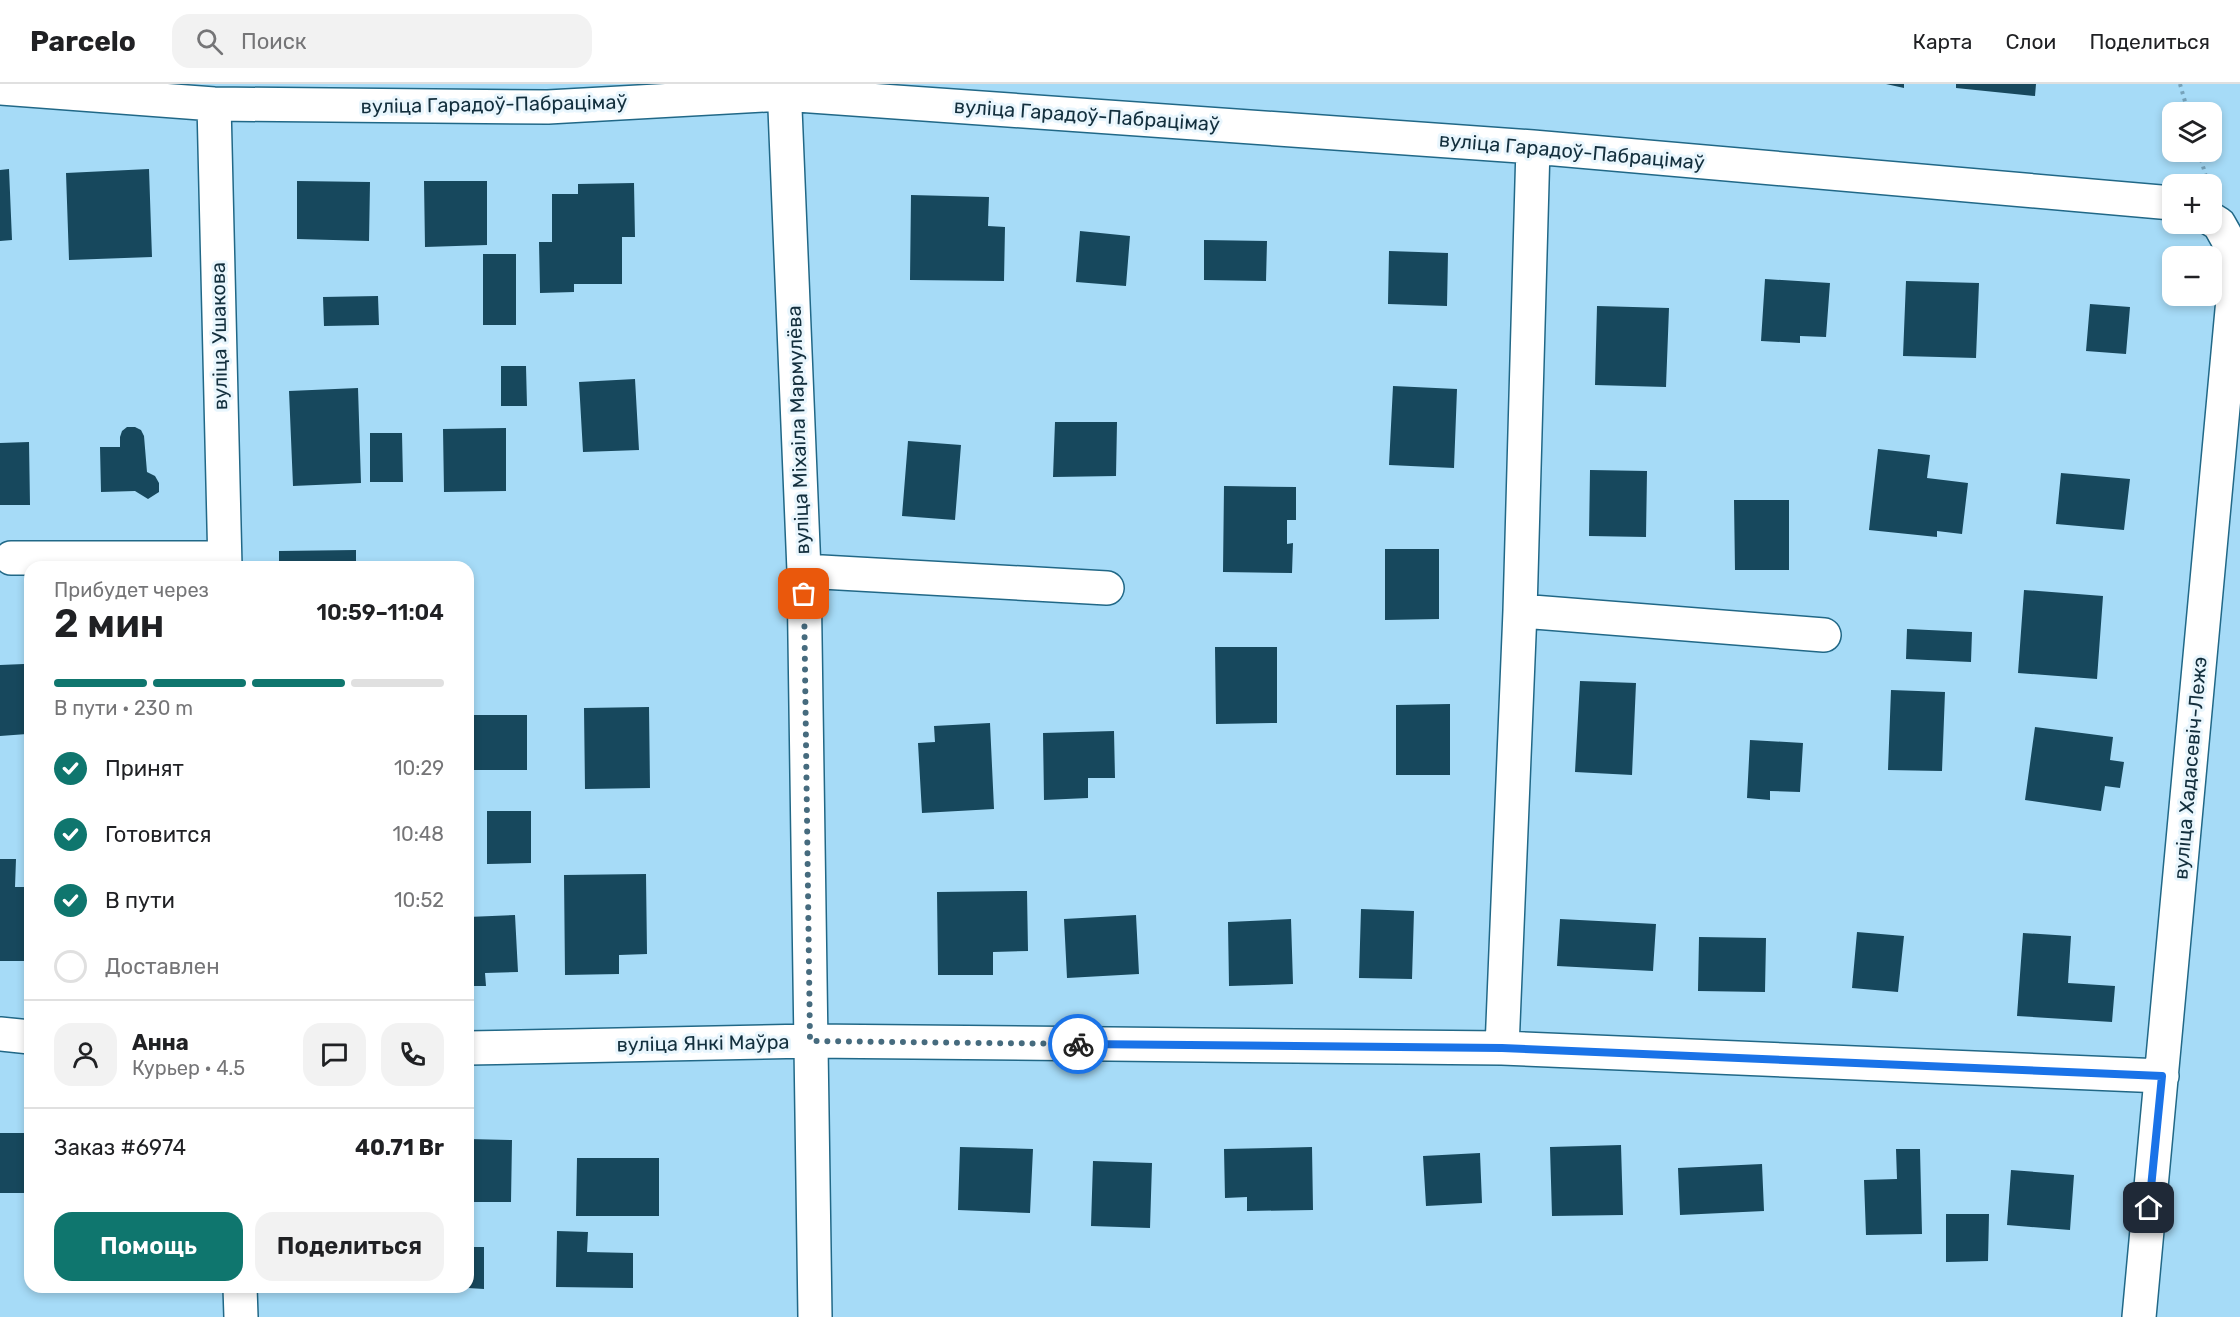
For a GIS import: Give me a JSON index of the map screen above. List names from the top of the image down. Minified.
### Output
{"streets":{"street":["вуліца Гарадоў-Пабрацімаў","вуліца Ушакова","вуліца Міхаіла Мармулёва","вуліца Хадасевіч-Лежэ","вуліца Янкі Маўра"]},"crossings":[["вуліца Гарадоў-Пабрацімаў","вуліца Ушакова"],["вуліца Гарадоў-Пабрацімаў","вуліца Міхаіла Мармулёва"],["вуліца Міхаіла Мармулёва","вуліца Янкі Маўра"],["вуліца Хадасевіч-Лежэ","вуліца Янкі Маўра"]],"page":{"header":"Parcelo","search":"Поиск","nav":["Карта","Слои","Поделиться"],"map_buttons":["+","−"],"heading":["2 мин","Прибудет через","10:59–11:04"],"panel":["Анна","Курьер · 4.5","Заказ #6974","40.71 Br"],"bar":"В пути · 230 m","list":[["Принят","10:29"],["Готовится","10:48"],["В пути","10:52"],"Доставлен"],"buttons":["Помощь","Поделиться"]}}
